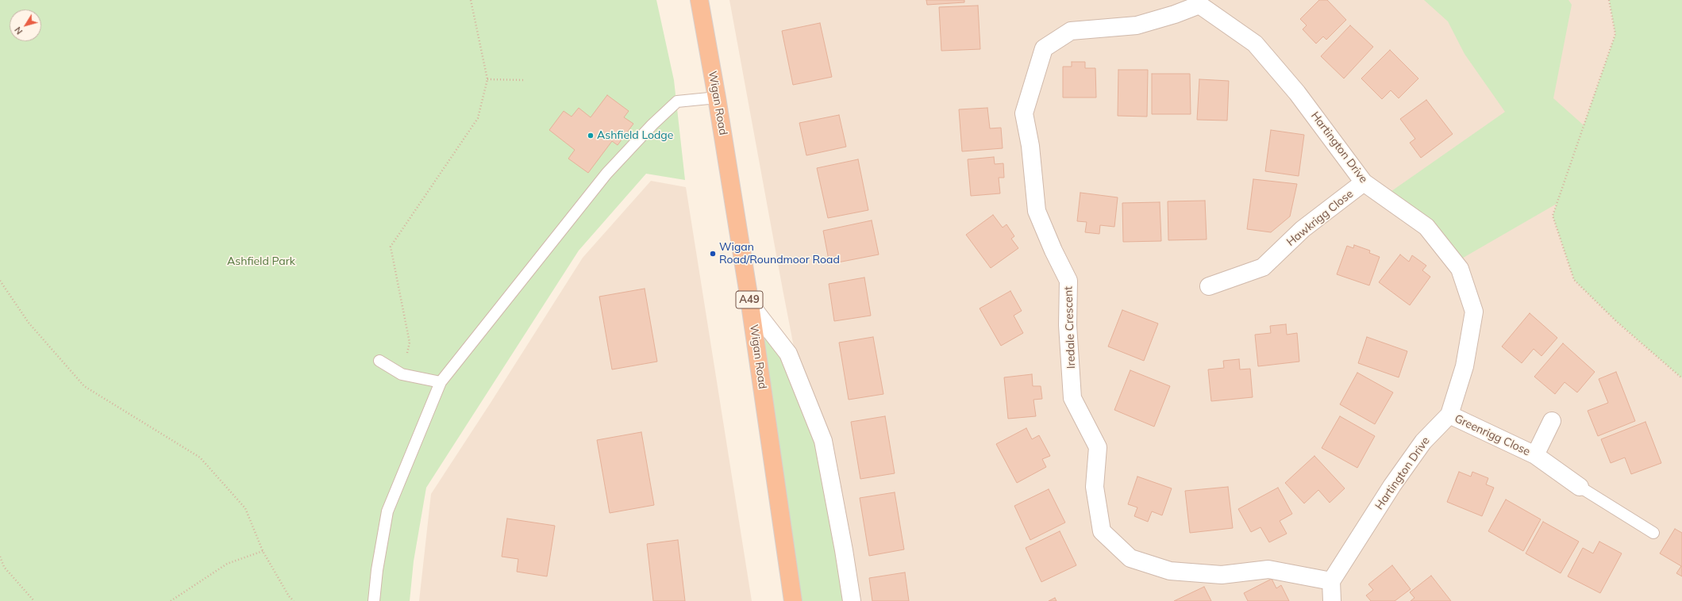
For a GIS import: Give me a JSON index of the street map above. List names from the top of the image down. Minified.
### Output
{"streets":{"highway":["Wigan Road","A49"],"street":["Hartington Drive","Hawkrigg Close","Iredale Crescent","Greenrigg Close"]},"crossings":[["Hartington Drive","Hawkrigg Close"],["Hartington Drive","Iredale Crescent"],["Hartington Drive","Greenrigg Close"]],"parks":["Ashfield Park"],"places":["Ashfield Lodge","Wigan Road/Roundmoor Road"],"north":"bottom left"}
